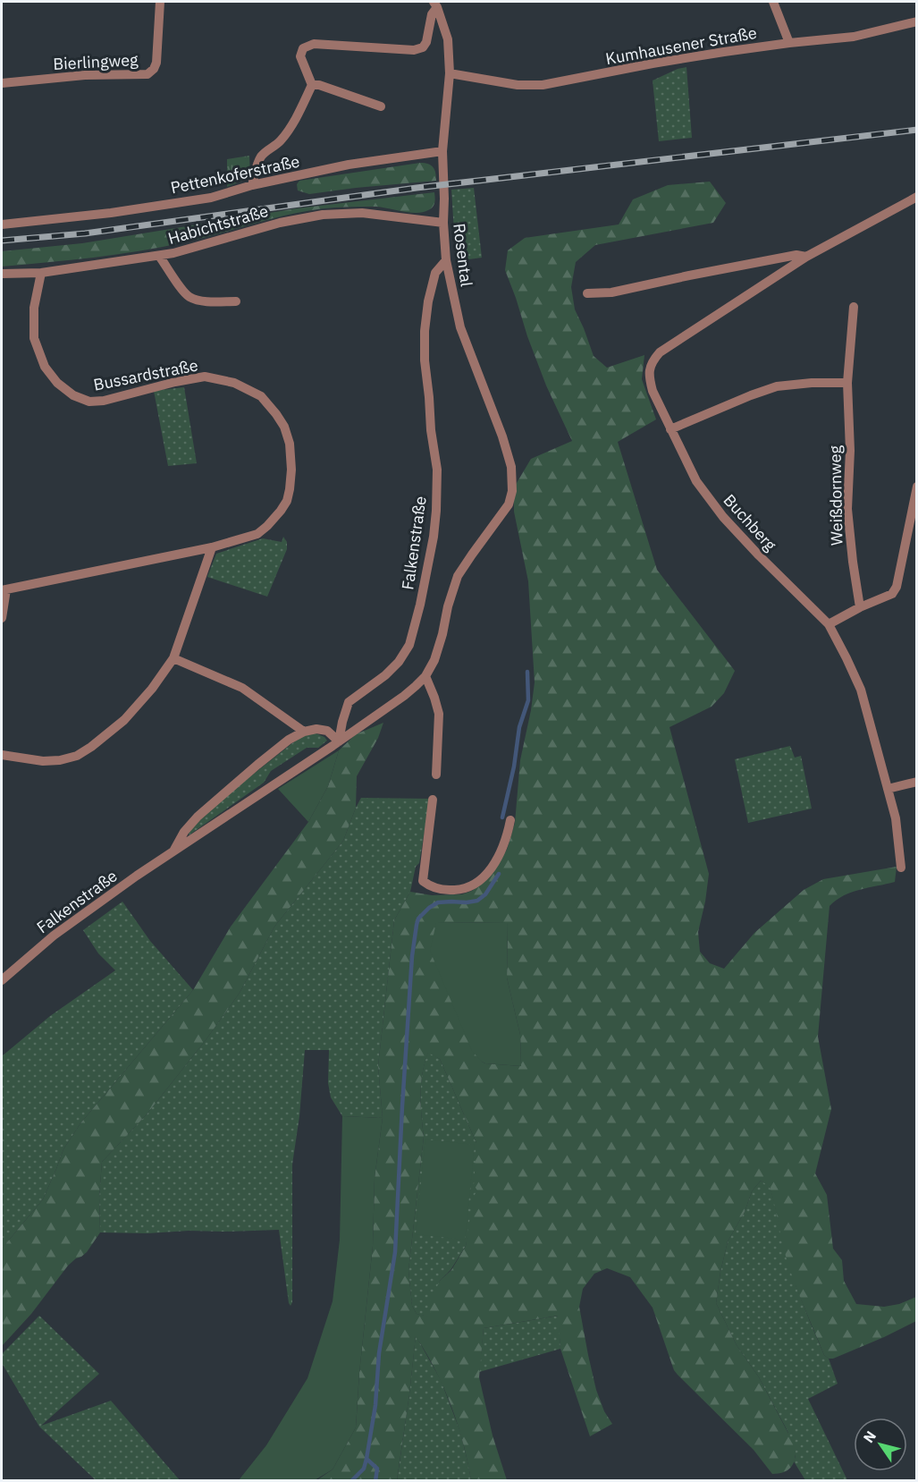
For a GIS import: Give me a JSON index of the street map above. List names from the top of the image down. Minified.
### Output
{"streets":{"street":["Kumhausener Straße","Bierlingweg","Pettenkoferstraße","Habichtstraße","Rosental","Bussardstraße","Weißdornweg","Buchberg","Falkenstraße"]},"crossings":[["Kumhausener Straße","Rosental"],["Pettenkoferstraße","Rosental"],["Habichtstraße","Rosental"],["Habichtstraße","Bussardstraße"],["Rosental","Falkenstraße"]],"north":"top left"}
